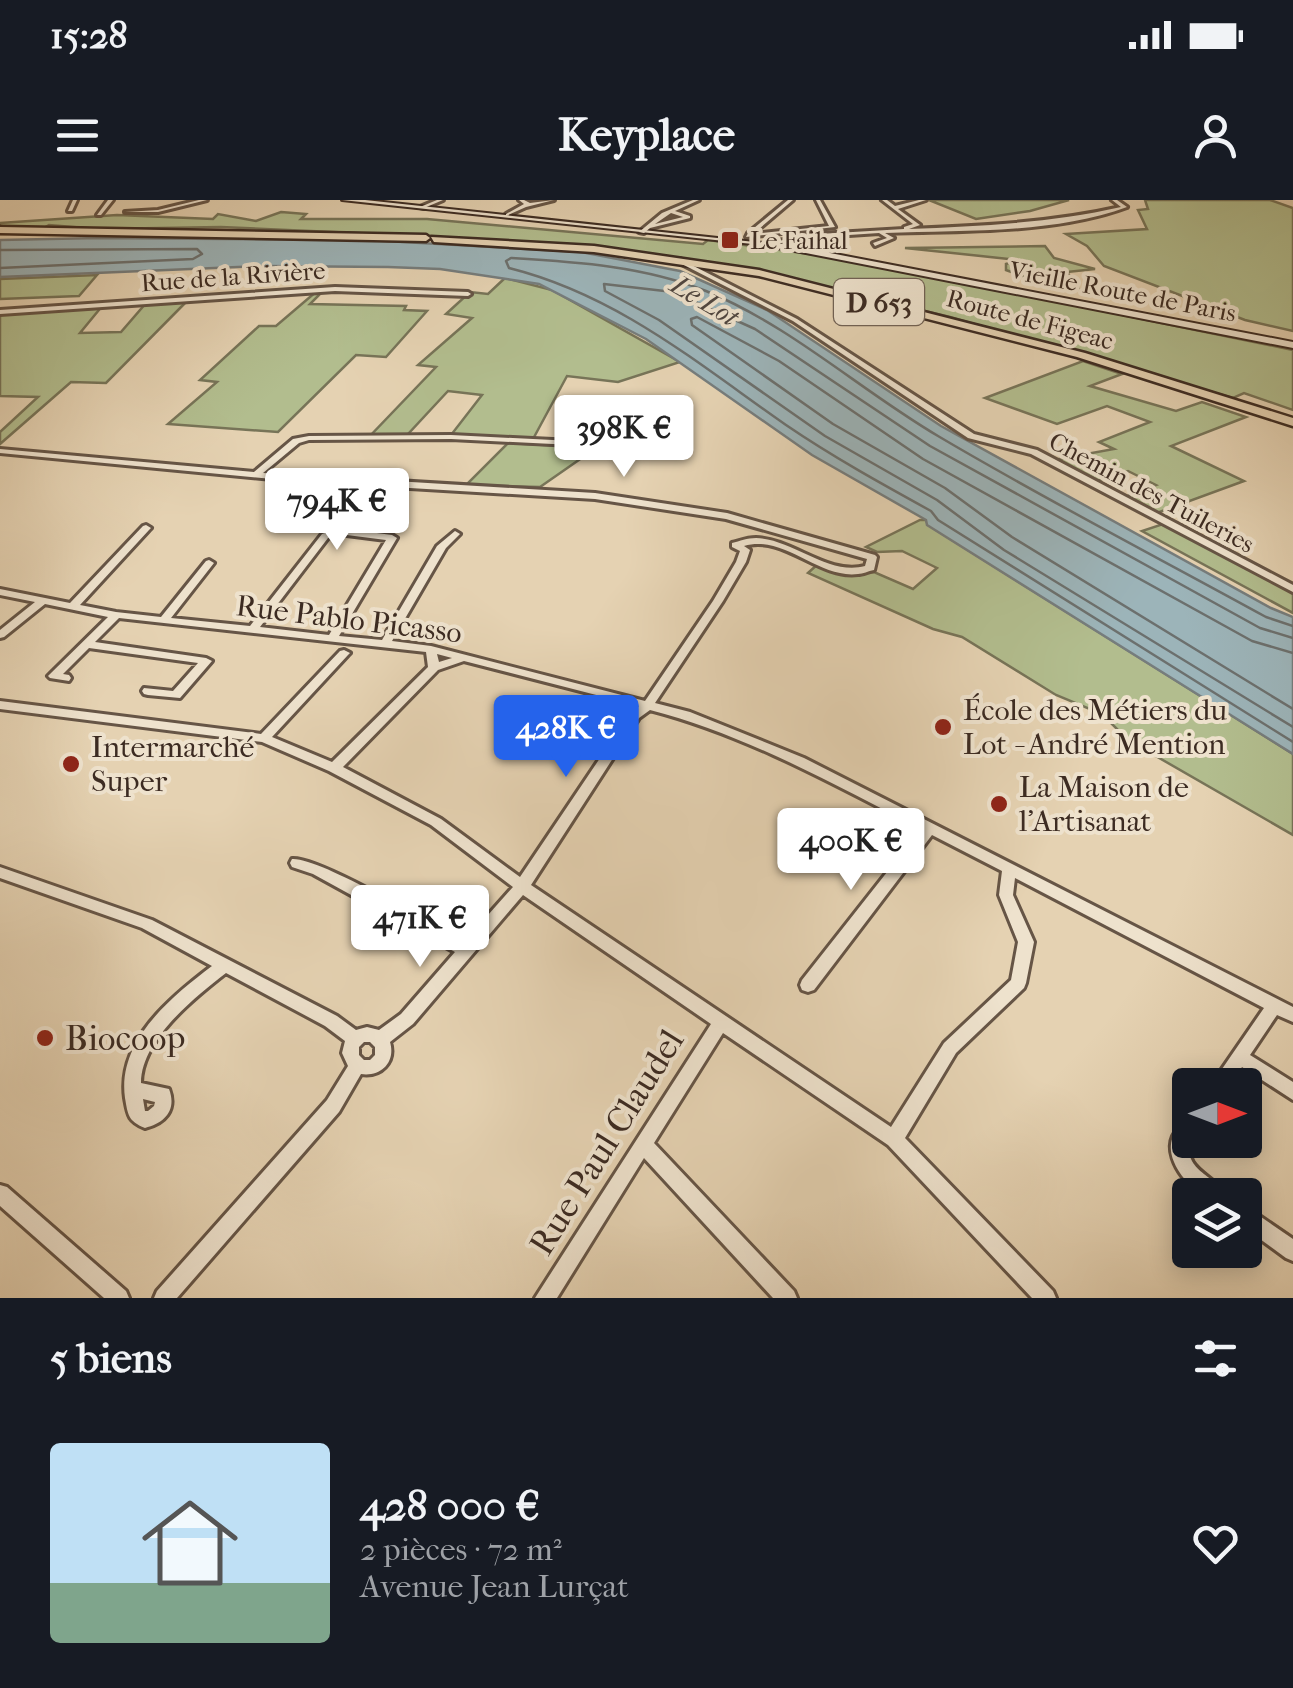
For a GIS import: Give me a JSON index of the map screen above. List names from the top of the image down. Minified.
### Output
{"streets":{"main road":["D 653","Route de Figeac"],"street":["Rue de la Rivière","Vieille Route de Paris","Chemin des Tuileries","Rue Pablo Picasso","Rue Paul Claudel"]},"crossings":[["D 653","Route de Figeac"],["Route de Figeac","Chemin des Tuileries"]],"water":["Le Lot"],"places":{"transit":["Le Faihal"],"other":["École des Métiers du Lot - André Mention","Intermarché Super","La Maison de l'Artisanat","Biocoop"]},"north":"right","page":{"status":"15:28","header":"Keyplace","price":["398K €","794K €","428K €","400K €","471K €"],"heading":"5 biens","list":[{"name":"428 000 €","note":"2 pièces · 72 m² · Avenue Jean Lurçat"}]}}
